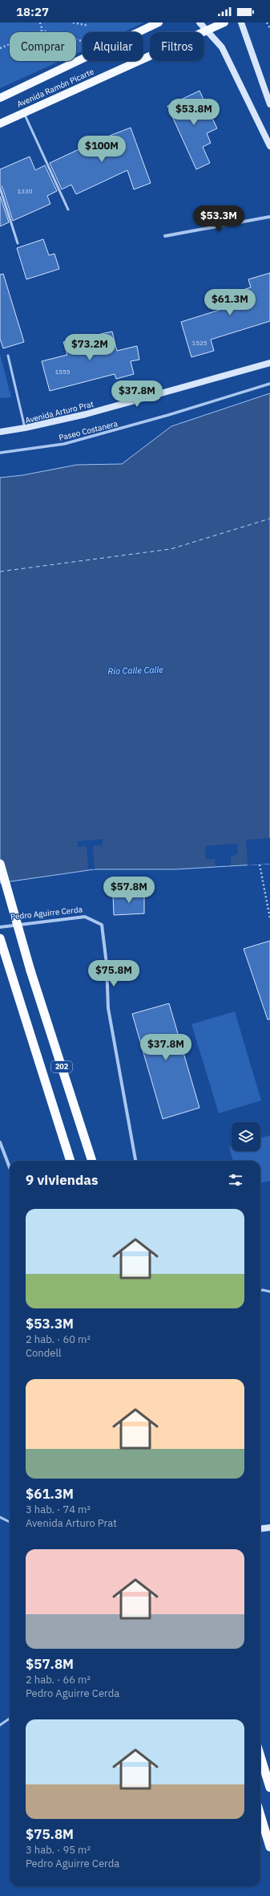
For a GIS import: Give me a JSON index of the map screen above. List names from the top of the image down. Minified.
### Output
{"streets":{"highway":["202"],"main road":["Avenida Ramón Picarte","Avenida Arturo Prat"],"street":["Paseo Costanera","Pedro Aguirre Cerda"]},"water":["Río Calle Calle"],"house_numbers":["1330","1525","1555"],"page":{"status":"18:27","chip":["Comprar","Alquilar","Filtros"],"price":["$53.8M","$100M","$53.3M","$61.3M","$73.2M","$37.8M","$57.8M","$75.8M","$37.8M"],"heading":"9 viviendas","list":[{"name":"$53.3M","note":"2 hab. · 60 m² · Condell"},{"name":"$61.3M","note":"3 hab. · 74 m² · Avenida Arturo Prat"},{"name":"$57.8M","note":"2 hab. · 66 m² · Pedro Aguirre Cerda"},{"name":"$75.8M","note":"3 hab. · 95 m² · Pedro Aguirre Cerda"}]}}
